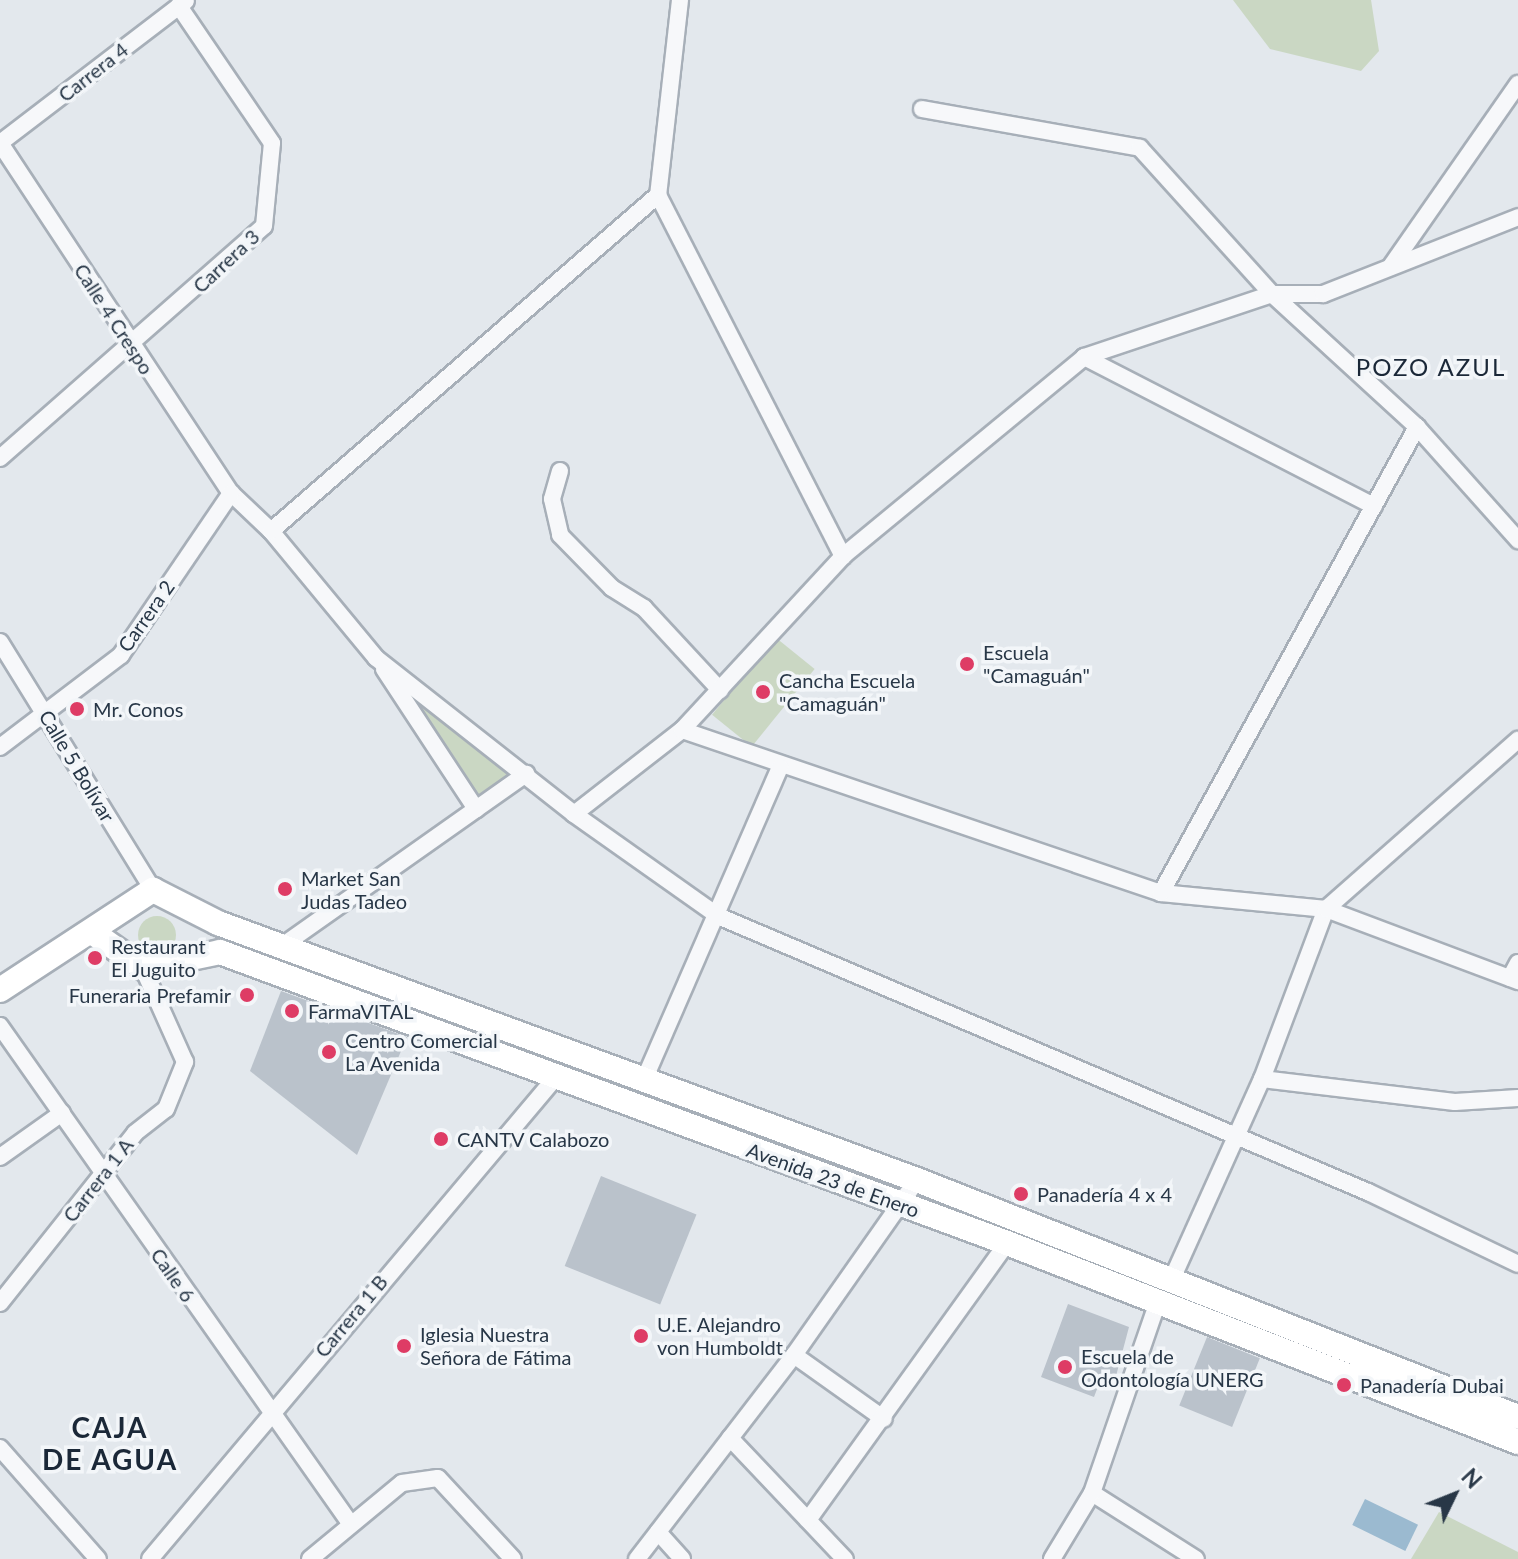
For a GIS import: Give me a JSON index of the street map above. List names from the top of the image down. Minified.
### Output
{"streets":{"main road":["Avenida 23 de Enero"],"street":["Carrera 4","Carrera 3","Calle 4 Crespo","Carrera 2","Calle 5 Bolívar","Carrera 1 A","Calle 6","Carrera 1 B"]},"crossings":[["Carrera 4","Carrera 3"],["Carrera 4","Calle 4 Crespo"],["Carrera 3","Calle 4 Crespo"],["Calle 4 Crespo","Carrera 2"],["Carrera 2","Calle 5 Bolívar"],["Calle 5 Bolívar","Avenida 23 de Enero"],["Carrera 1 A","Avenida 23 de Enero"],["Carrera 1 A","Calle 6"],["Avenida 23 de Enero","Carrera 1 B"],["Calle 6","Carrera 1 B"]],"districts":["POZO AZUL","CAJA DE AGUA"],"places":["Escuela \"Camaguán\"","Cancha Escuela \"Camaguán\"","Mr. Conos","Market San Judas Tadeo","Restaurant El Juguito","Funeraria Prefamir","FarmaVITAL","Centro Comercial La Avenida","CANTV Calabozo","Panadería 4 x 4","U.E. Alejandro von Humboldt","Iglesia Nuestra Señora de Fátima","Escuela de Odontología UNERG","Panadería Dubai"],"north":"top right"}
